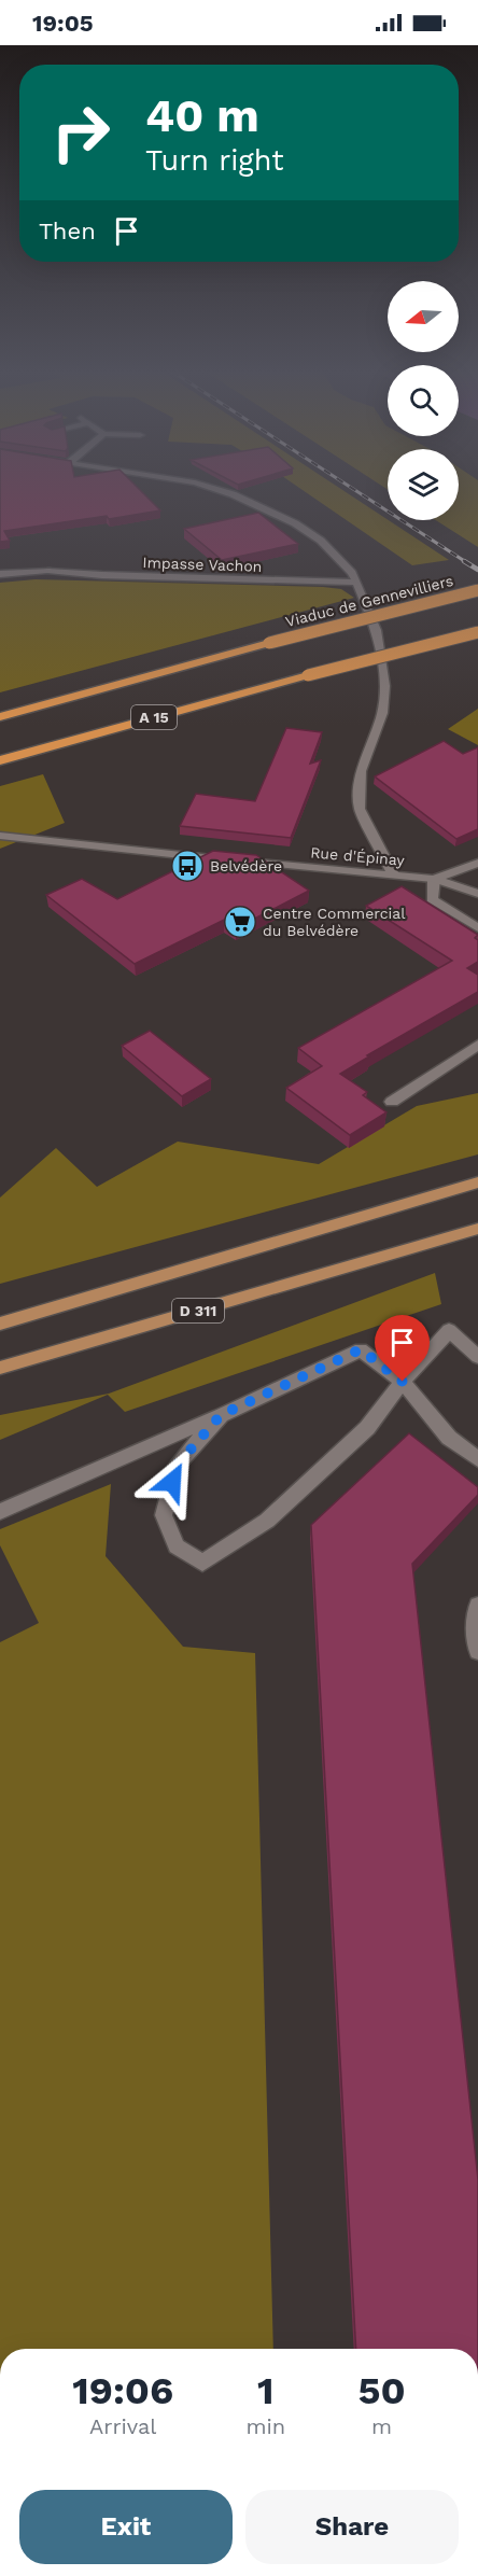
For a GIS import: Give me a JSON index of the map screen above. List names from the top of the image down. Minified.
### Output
{"streets":{"highway":["Viaduc de Gennevilliers","A 15"],"main road":["D 311"],"street":["Impasse Vachon","Rue d'Épinay"]},"places":{"bus stop":["Belvédère"],"supermarket":["Centre Commercial du Belvédère"]},"north":"left","page":{"status":"19:05","turn":["40 m","Turn right"],"then":"Then","eta":["19:06","Arrival","1","min","50","m"],"buttons":["Exit","Share"]}}
